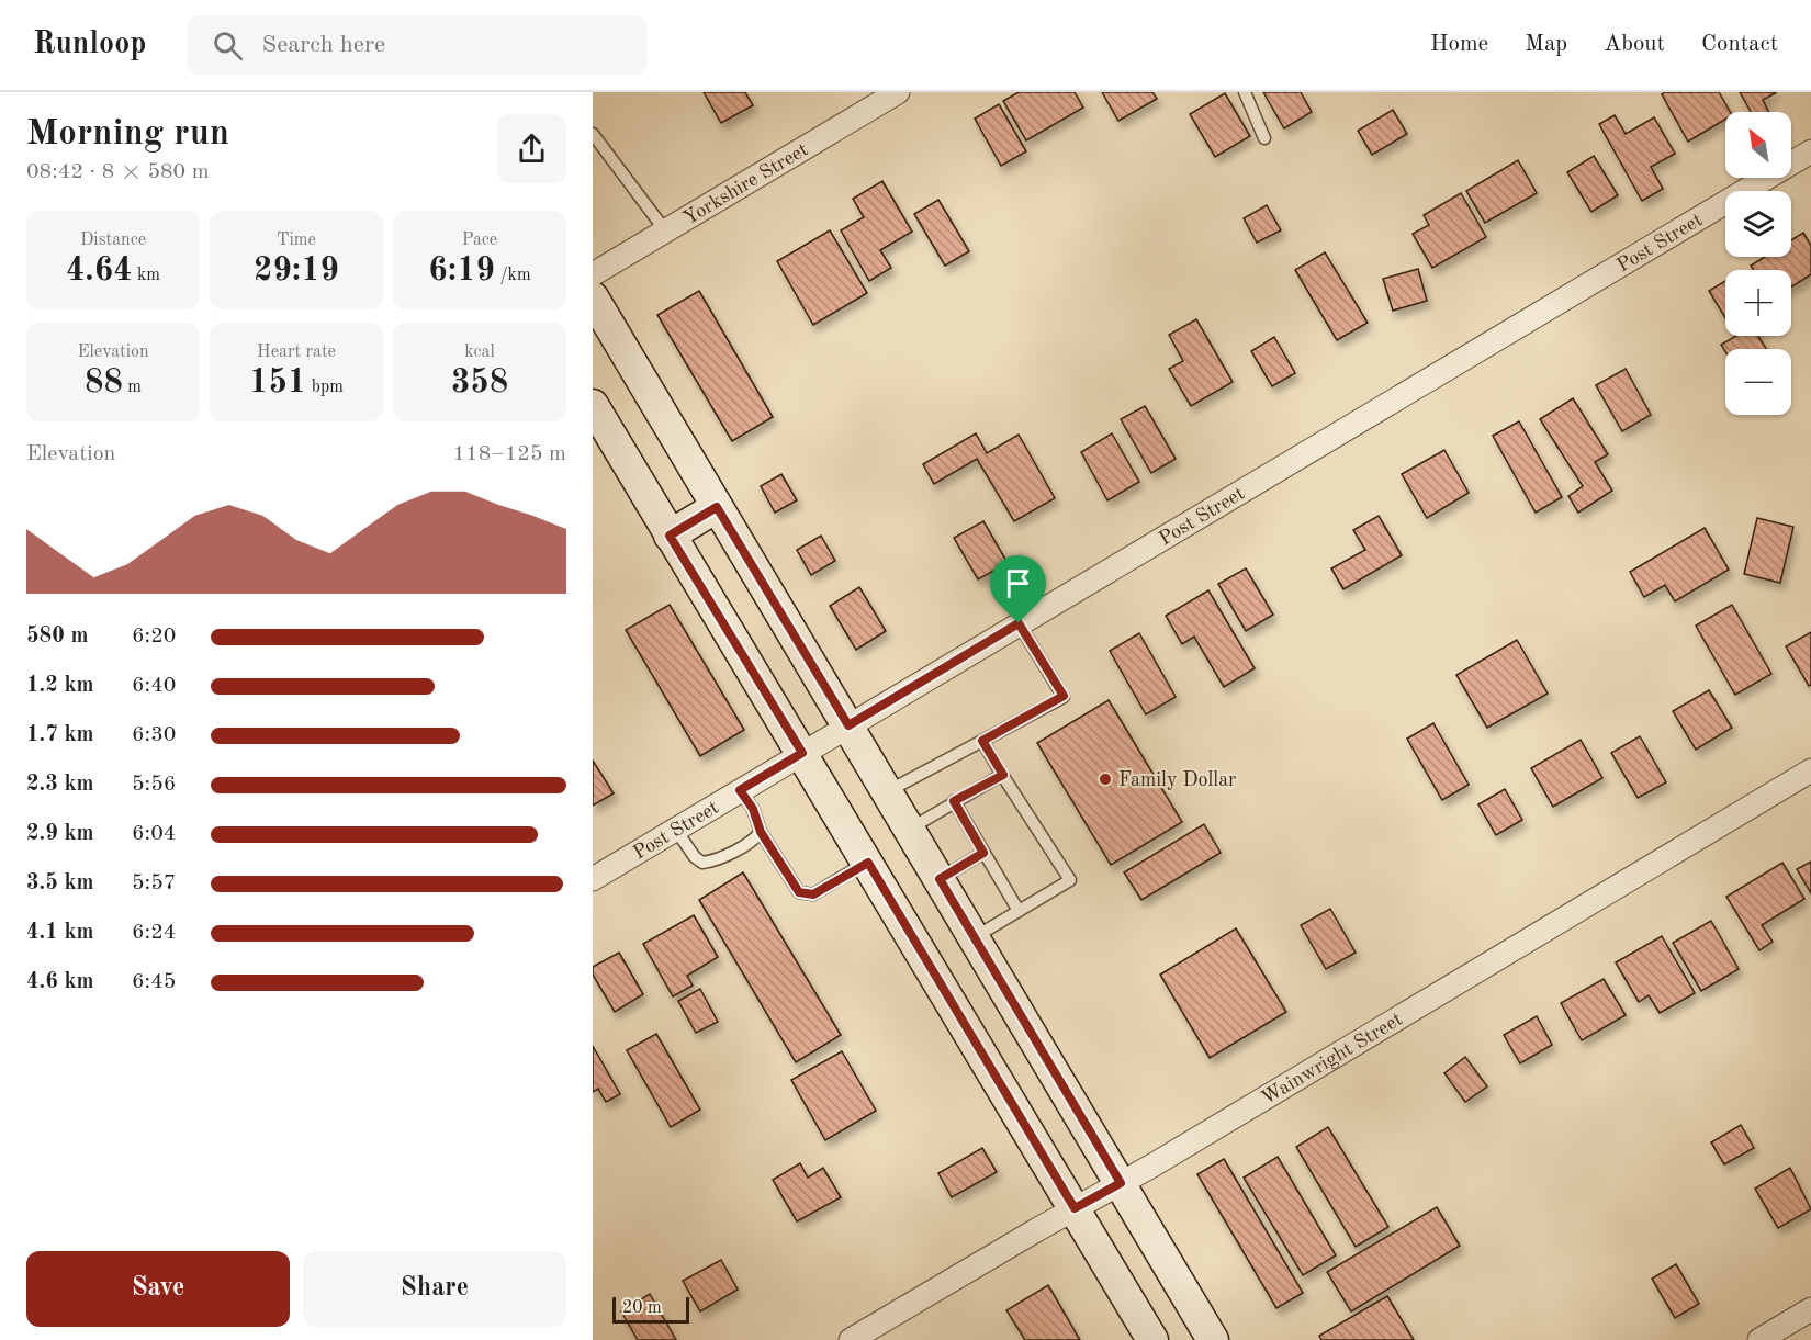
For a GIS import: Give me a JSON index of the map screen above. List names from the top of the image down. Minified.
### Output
{"streets":{"street":["Yorkshire Street","Post Street","Wainwright Street"]},"places":["Family Dollar"],"scale_bar":"20 m","north":"top left","page":{"header":"Runloop","search":"Search here","nav":["Home","Map","About","Contact"],"heading":["Morning run","08:42 · 8 × 580 m"],"map_buttons":["+","−"],"stats":[["Distance","4.64 km"],["Time","29:19"],["Pace","6:19 /km"],["Elevation","88 m"],["Heart rate","151 bpm"],["kcal","358"]],"chart":["Elevation","118–125 m"],"list":[{"name":"580 m","note":"6:20"},{"name":"1.2 km","note":"6:40"},{"name":"1.7 km","note":"6:30"},{"name":"2.3 km","note":"5:56"},{"name":"2.9 km","note":"6:04"},{"name":"3.5 km","note":"5:57"},{"name":"4.1 km","note":"6:24"},{"name":"4.6 km","note":"6:45"}],"buttons":["Save","Share"],"scale":"20 m"}}
